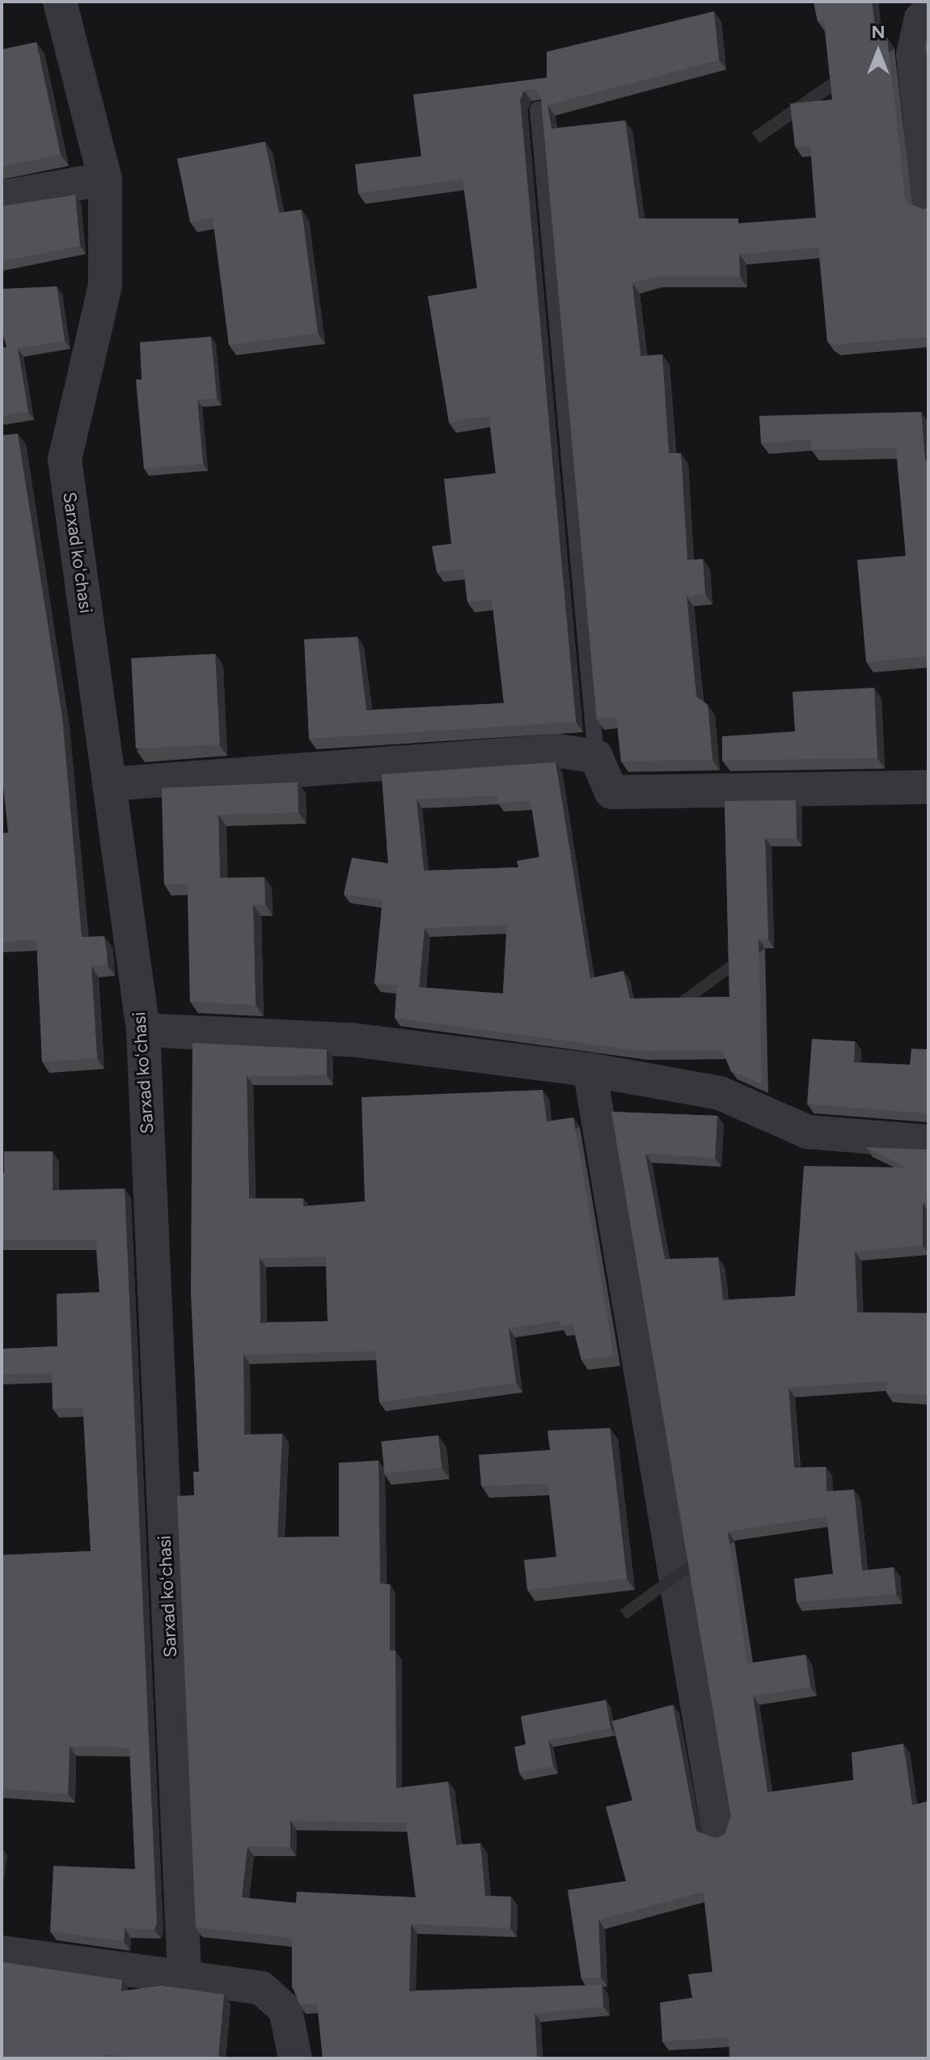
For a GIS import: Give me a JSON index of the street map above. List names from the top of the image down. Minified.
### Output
{"streets":{"street":["Sarxad koʻchasi"]},"north":"top"}
